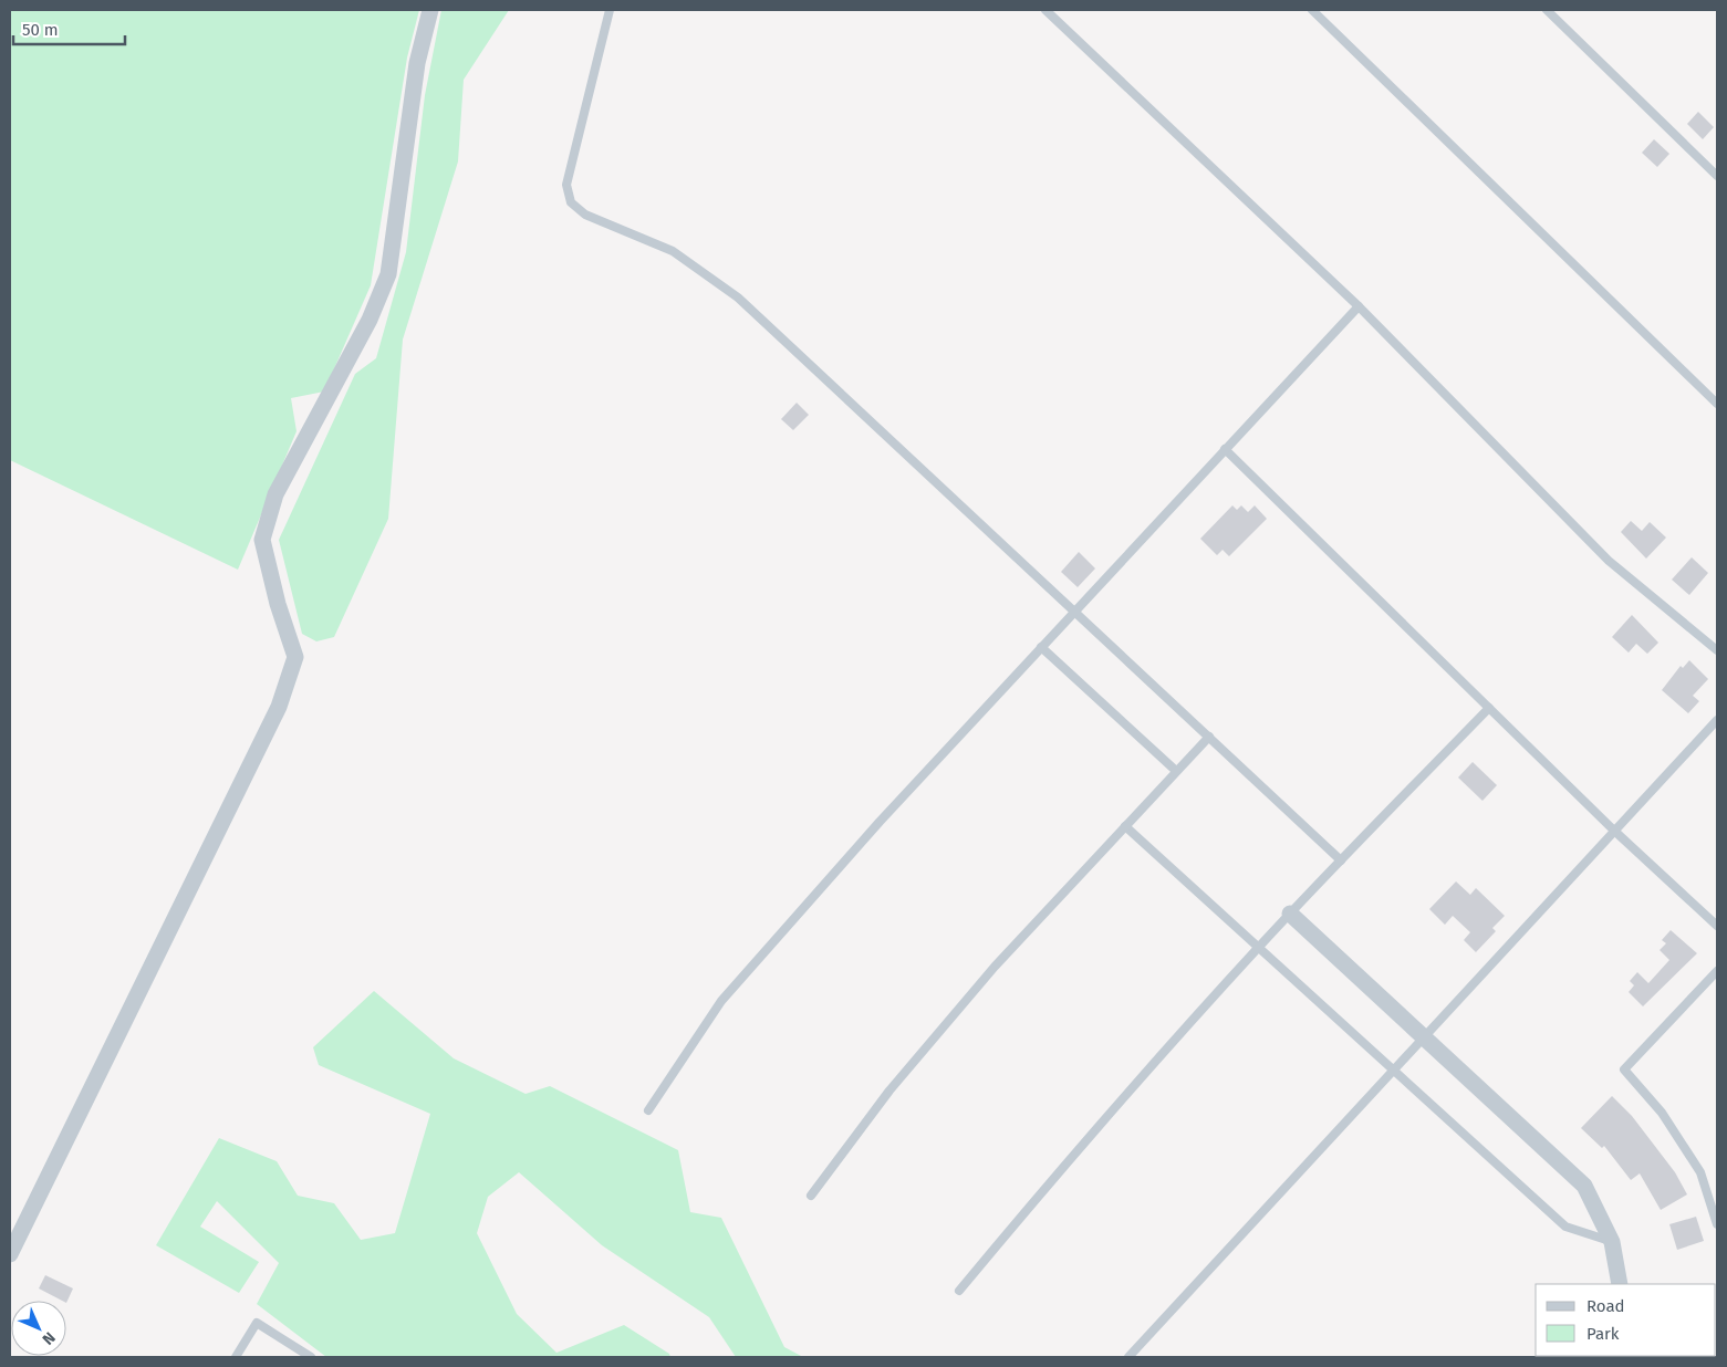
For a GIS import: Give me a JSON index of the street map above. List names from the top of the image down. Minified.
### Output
{"legend":["Road","Park"],"scale_bar":"50 m","north":"bottom right"}
